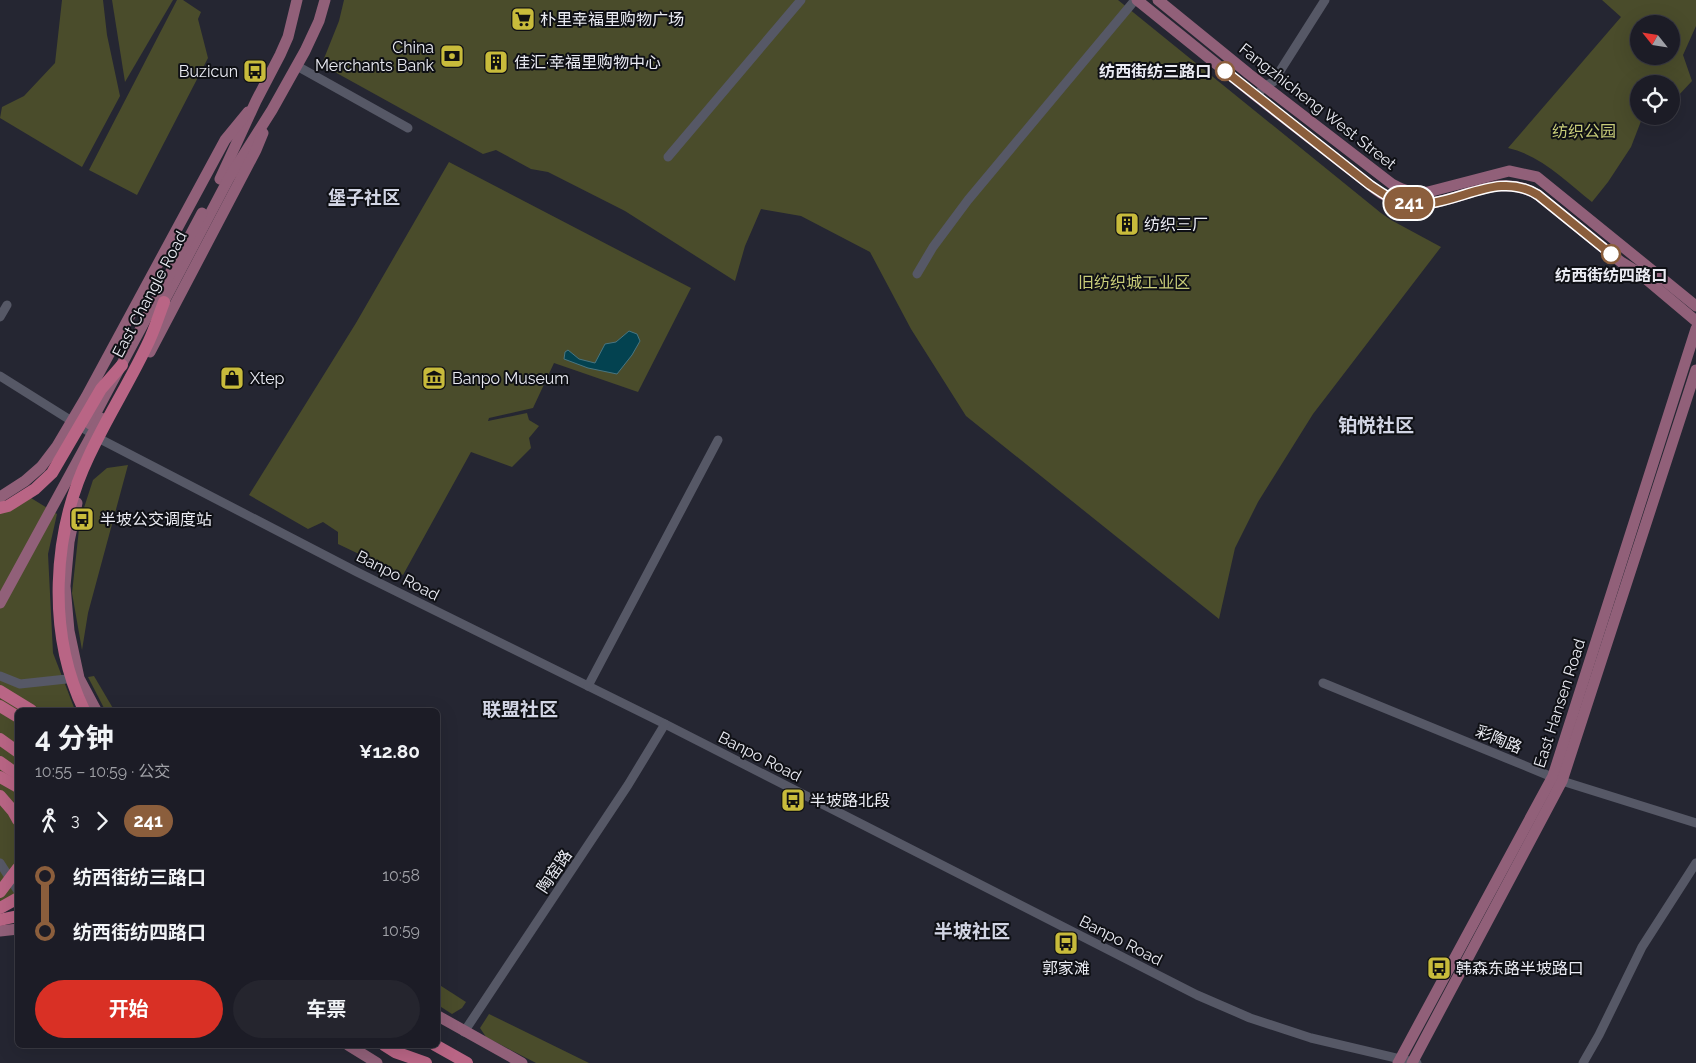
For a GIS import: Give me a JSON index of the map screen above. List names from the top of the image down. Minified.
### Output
{"streets":{"main road":["Fangzhicheng West Street","East Changle Road","East Hansen Road"],"street":["Banpo Road","彩陶路","陶窑路"]},"crossings":[["Banpo Road","East Hansen Road"],["Banpo Road","陶窑路"],["East Hansen Road","彩陶路"]],"districts":["堡子社区","铂悦社区","联盟社区","半坡社区"],"parks":["纺织公园","旧纺织城工业区"],"places":{"supermarket":["朴里幸福里购物广场"],"bank":["China Merchants Bank"],"building":["佳汇·幸福里购物中心","纺织三厂"],"bus stop":["Buzicun","半坡公交调度站","半坡路北段","郭家滩","韩森东路半坡路口"],"other":["纺西街纺三路口","纺西街纺四路口"],"shop":["Xtep"],"museum":["Banpo Museum"]},"lines":["bus line 241"],"north":"top left","page":{"on_map":"241","heading":["4 分钟","10:55 – 10:59 · 公交","¥12.80"],"legs":["3","241"],"list":[{"name":"纺西街纺三路口","value":"10:58"},{"name":"纺西街纺四路口","value":"10:59"}],"buttons":["开始","车票"]}}
